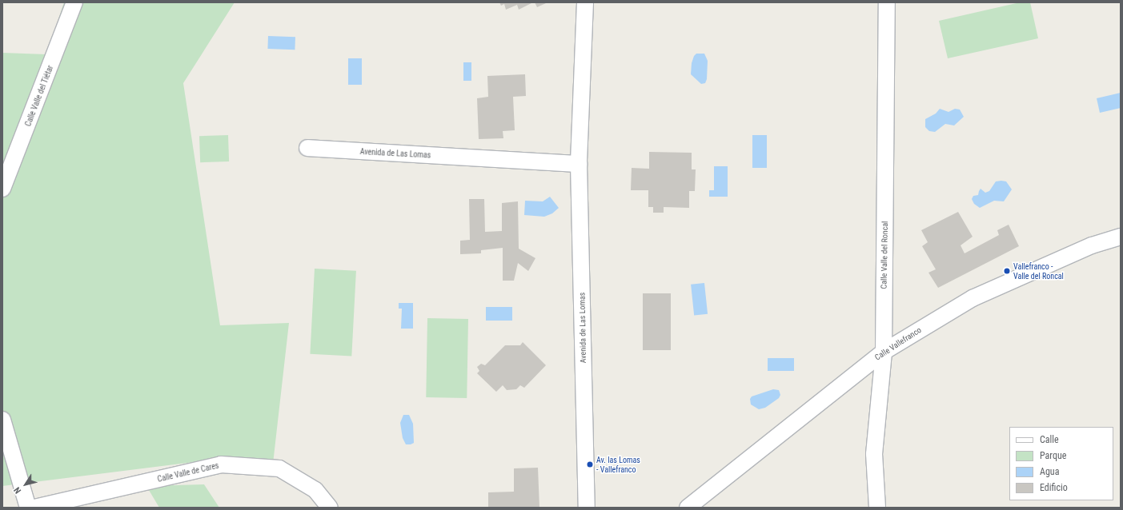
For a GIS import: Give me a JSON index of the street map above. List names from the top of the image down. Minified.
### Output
{"streets":{"street":["Calle Valle del Tiétar","Avenida de Las Lomas","Calle Valle del Roncal","Calle Vallefranco","Calle Valle de Cares"]},"crossings":[["Calle Valle del Roncal","Calle Vallefranco"]],"places":["Vallefranco - Valle del Roncal","Av. las Lomas - Vallefranco"],"legend":["Calle","Parque","Agua","Edificio"],"north":"bottom left"}
